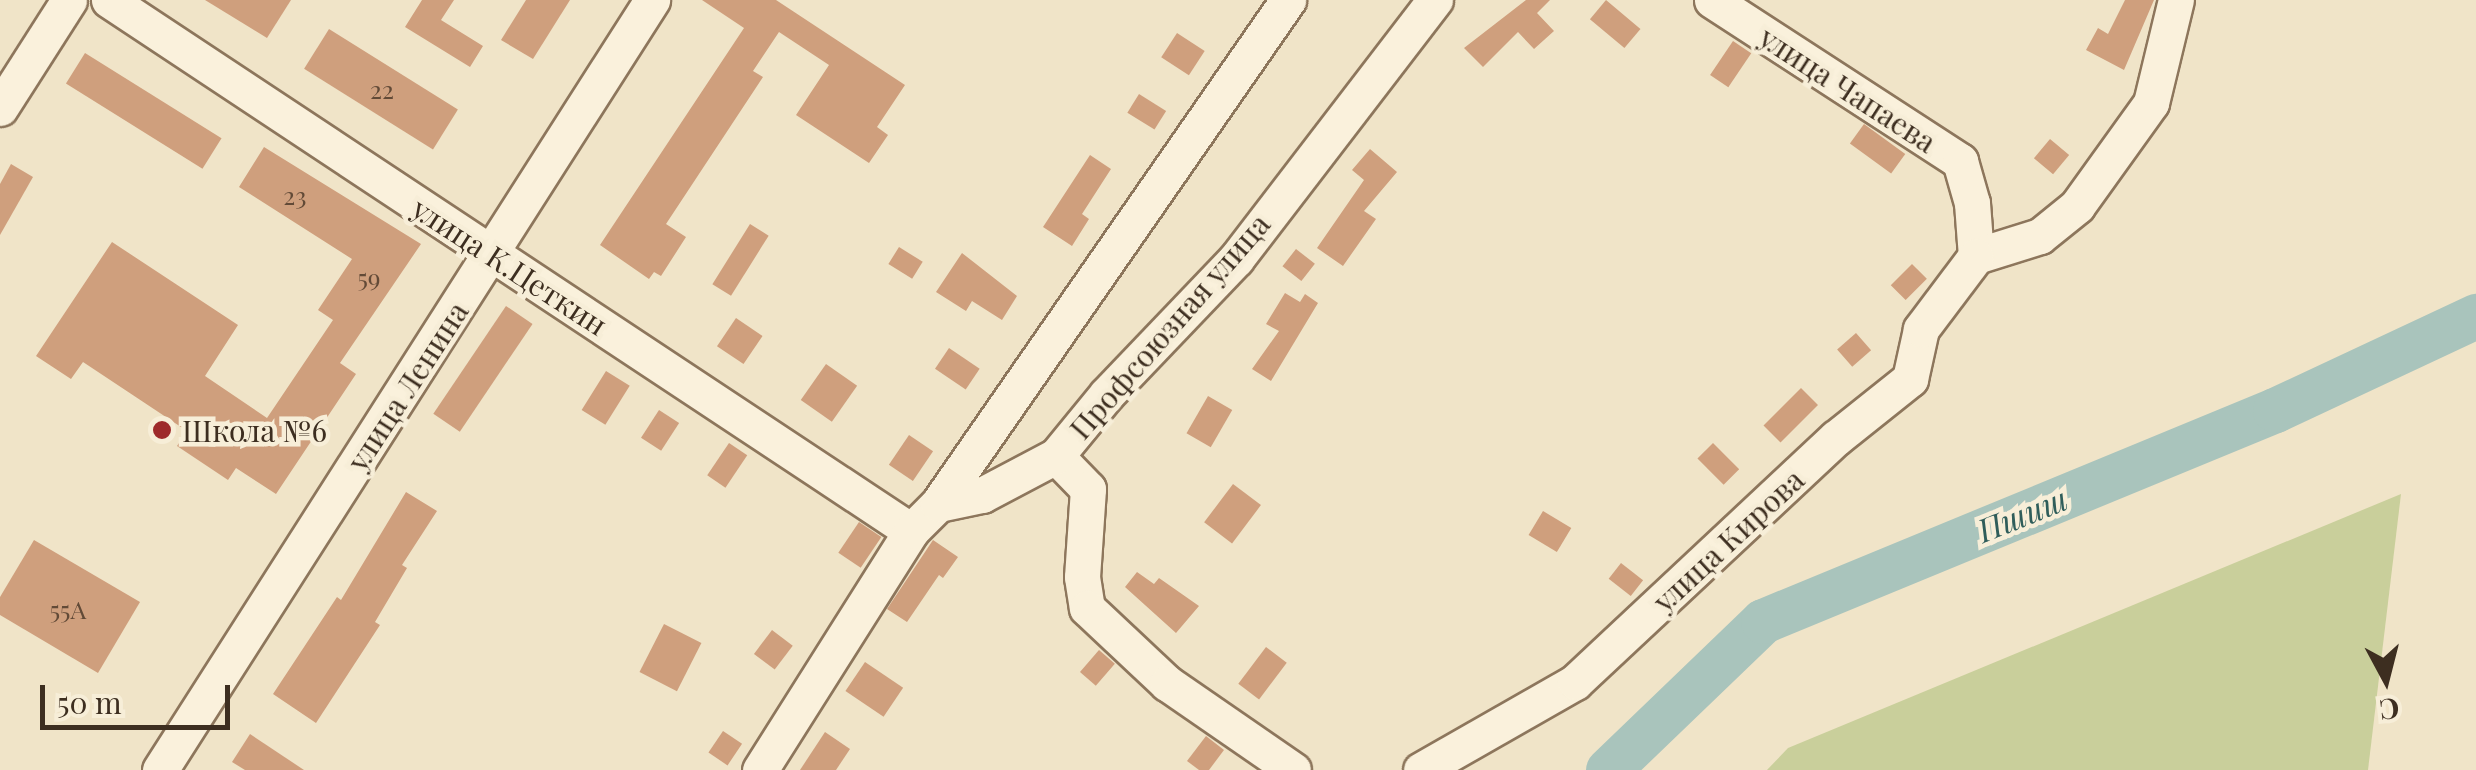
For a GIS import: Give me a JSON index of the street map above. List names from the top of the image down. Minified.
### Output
{"streets":{"street":["улица Чапаева","улица К.Цеткин","Профсоюзная улица","улица Ленина","улица Кирова"]},"crossings":[["улица Чапаева","улица Кирова"],["улица К.Цеткин","улица Ленина"]],"water":["Пшиш"],"places":["Школа №6"],"house_numbers":["22","23","59","55А"],"scale_bar":"50 m","north":"bottom"}
